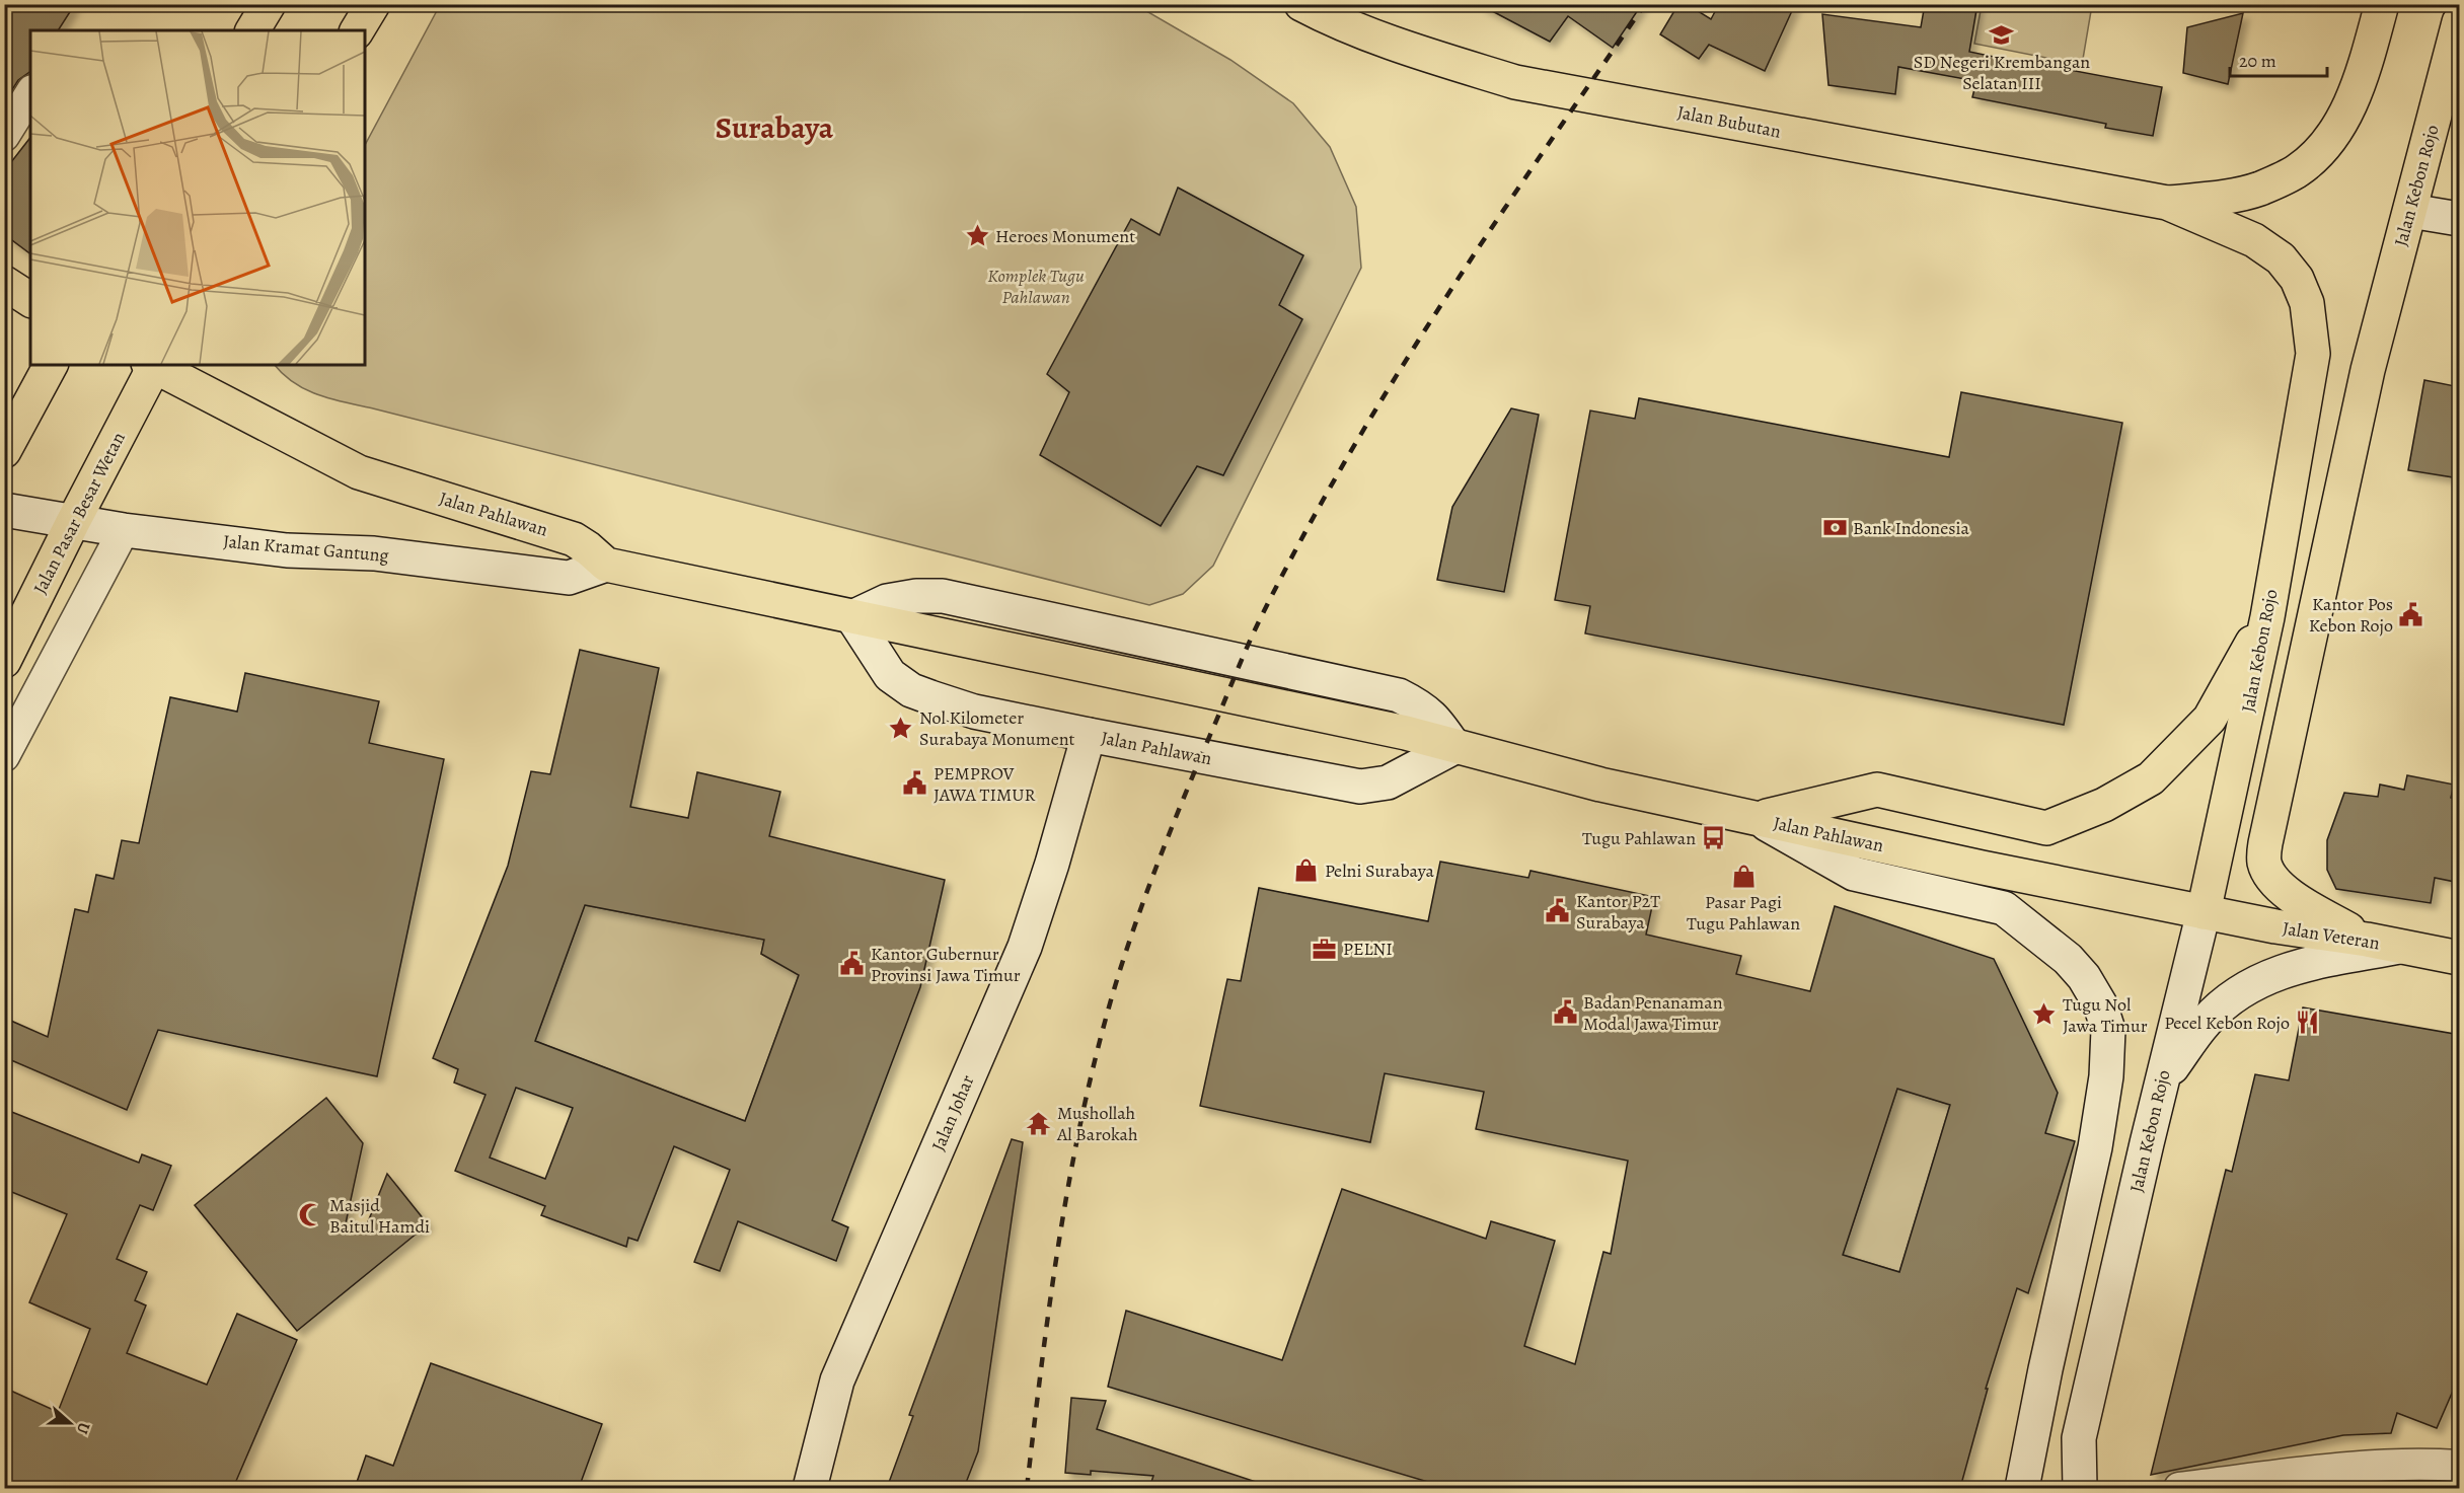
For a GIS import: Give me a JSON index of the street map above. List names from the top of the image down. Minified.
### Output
{"streets":{"main road":["Jalan Bubutan","Jalan Kebon Rojo","Jalan Pasar Besar Wetan","Jalan Pahlawan","Jalan Kramat Gantung","Jalan Veteran","Jalan Johar"]},"crossings":[["Jalan Bubutan","Jalan Kebon Rojo"],["Jalan Kebon Rojo","Jalan Pahlawan"],["Jalan Kebon Rojo","Jalan Veteran"],["Jalan Pasar Besar Wetan","Jalan Pahlawan"],["Jalan Pasar Besar Wetan","Jalan Kramat Gantung"],["Jalan Pahlawan","Jalan Kramat Gantung"],["Jalan Pahlawan","Jalan Veteran"],["Jalan Pahlawan","Jalan Johar"]],"districts":["Surabaya"],"parks":["Komplek Tugu Pahlawan"],"places":{"school or university":["SD Negeri Krembangan Selatan III"],"place":["Heroes Monument","Nol Kilometer Surabaya Monument","Tugu Nol Jawa Timur"],"bank":["Bank Indonesia"],"public building":["Kantor Pos Kebon Rojo","PEMPROV JAWA TIMUR","Kantor P2T Surabaya","Kantor Gubernur Provinsi Jawa Timur","Badan Penanaman Modal Jawa Timur"],"bus stop":["Tugu Pahlawan"],"shop":["Pelni Surabaya","Pasar Pagi Tugu Pahlawan"],"office":["PELNI"],"restaurant":["Pecel Kebon Rojo"],"temple":["Mushollah Al Barokah"],"mosque":["Masjid Baitul Hamdi"]},"scale_bar":"20 m","north":"right"}
